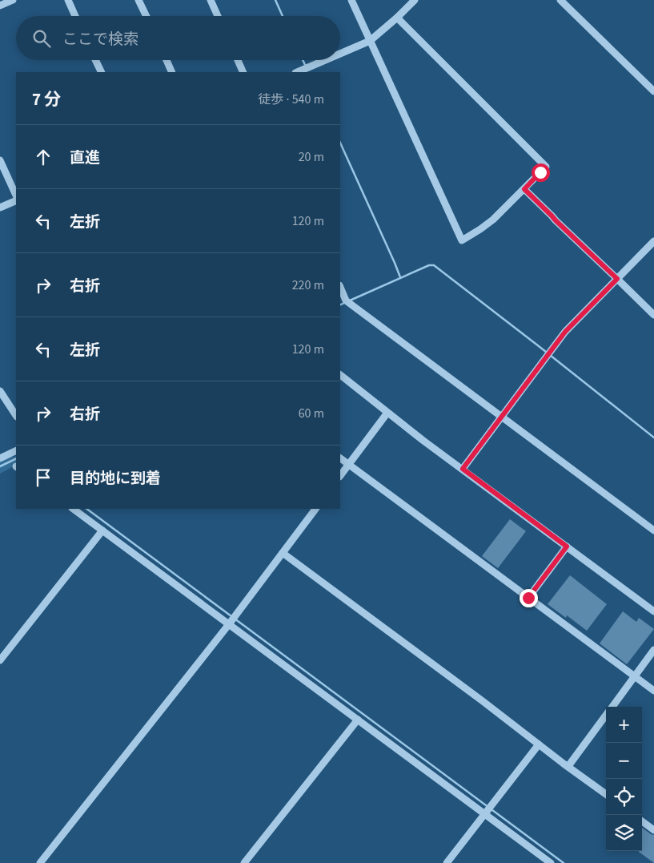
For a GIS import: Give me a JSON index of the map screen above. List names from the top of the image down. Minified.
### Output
{"page":{"search":"ここで検索","heading":["7 分","徒歩 · 540 m"],"list":[["直進","20 m"],["左折","120 m"],["右折","220 m"],["左折","120 m"],["右折","60 m"],"目的地に到着"],"map_buttons":["+","−"]}}
